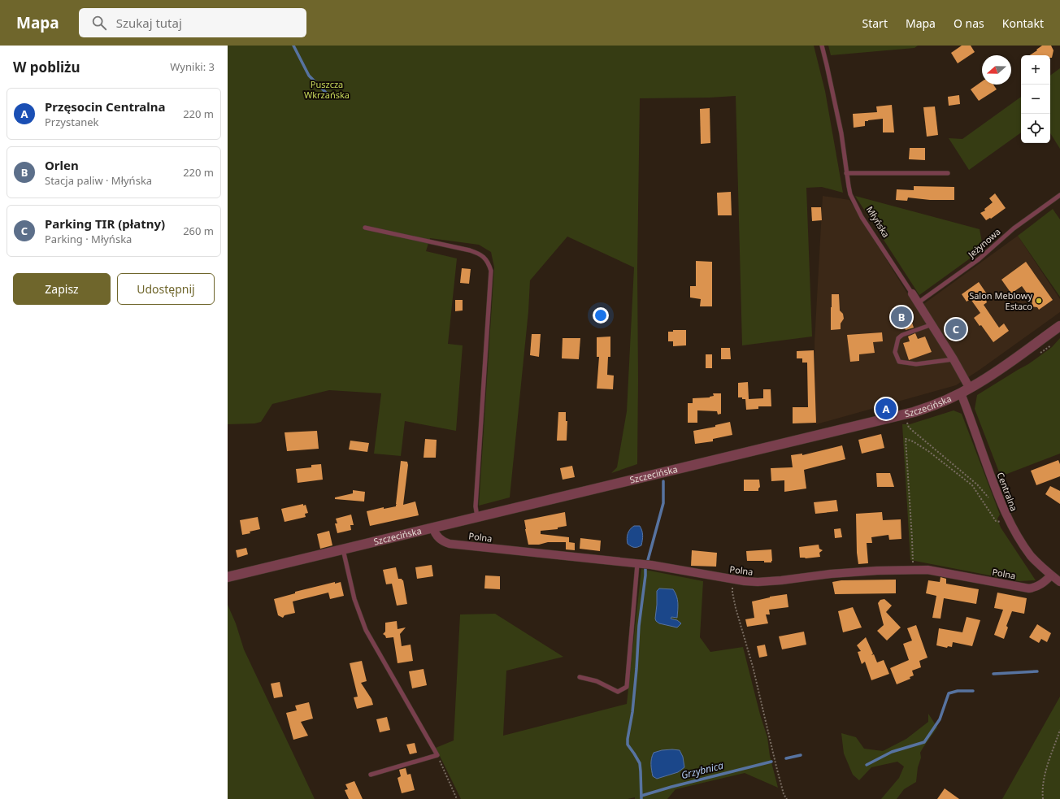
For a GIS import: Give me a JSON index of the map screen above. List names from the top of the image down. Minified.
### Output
{"streets":{"street":["Młyńska","Szczecińska","Centralna","Polna"],"lane":["Jeżynowa"]},"crossings":[["Młyńska","Jeżynowa"],["Młyńska","Szczecińska"],["Szczecińska","Centralna"],["Szczecińska","Polna"],["Centralna","Polna"]],"water":["Grzybnica"],"parks":["Puszcza Wkrzańska"],"places":["Salon Meblowy Estaco"],"north":"left","page":{"header":"Mapa","search":"Szukaj tutaj","nav":["Start","Mapa","O nas","Kontakt"],"heading":["W pobliżu","Wyniki: 3"],"map_buttons":["+","−"],"list":[{"mark":"A","name":"Przęsocin Centralna","note":"Przystanek","value":"220 m"},{"mark":"B","name":"Orlen","note":"Stacja paliw · Młyńska","value":"220 m"},{"mark":"C","name":"Parking TIR (płatny)","note":"Parking · Młyńska","value":"260 m"}],"buttons":["Zapisz","Udostępnij"],"pins":["B","C","A"]}}
